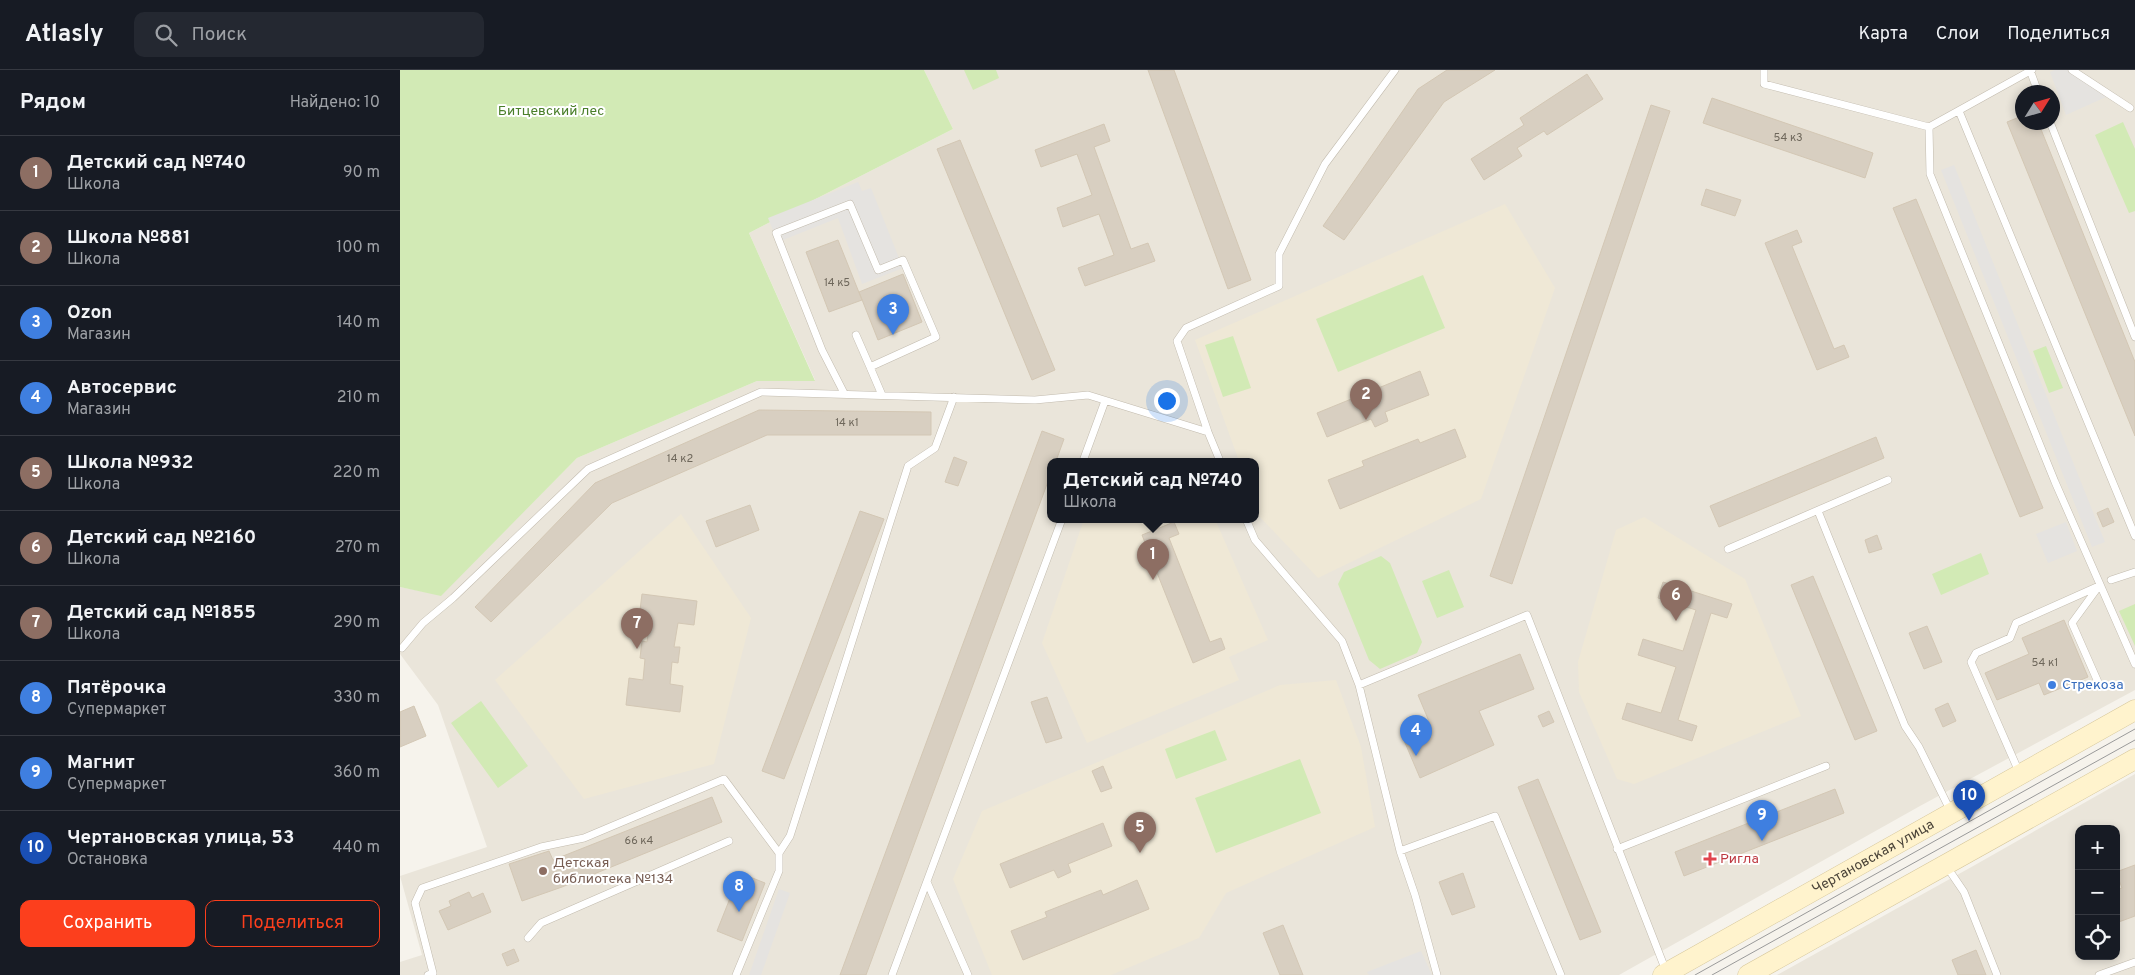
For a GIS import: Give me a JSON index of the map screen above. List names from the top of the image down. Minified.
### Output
{"streets":{"main road":["Чертановская улица"]},"parks":["Битцевский лес"],"places":{"other":["Стрекоза","Детская библиотека №134"],"health":["Ригла"]},"house_numbers":["54 к3","14 к5","14 к1","14 к2","54 к1","66 к4"],"north":"top right","page":{"header":"Atlasly","search":"Поиск","nav":["Карта","Слои","Поделиться"],"heading":["Рядом","Найдено: 10"],"list":[{"mark":"1","name":"Детский сад №740","note":"Школа","value":"90 m"},{"mark":"2","name":"Школа №881","note":"Школа","value":"100 m"},{"mark":"3","name":"Ozon","note":"Магазин","value":"140 m"},{"mark":"4","name":"Автосервис","note":"Магазин","value":"210 m"},{"mark":"5","name":"Школа №932","note":"Школа","value":"220 m"},{"mark":"6","name":"Детский сад №2160","note":"Школа","value":"270 m"},{"mark":"7","name":"Детский сад №1855","note":"Школа","value":"290 m"},{"mark":"8","name":"Пятёрочка","note":"Супермаркет","value":"330 m"},{"mark":"9","name":"Магнит","note":"Супермаркет","value":"360 m"},{"mark":"10","name":"Чертановская улица, 53","note":"Остановка","value":"440 m"}],"pins":["3","2","1","6","7","4","10","9","5","8"],"popup":["Детский сад №740","Школа"],"map_buttons":["+","−"],"buttons":["Сохранить","Поделиться"]}}
